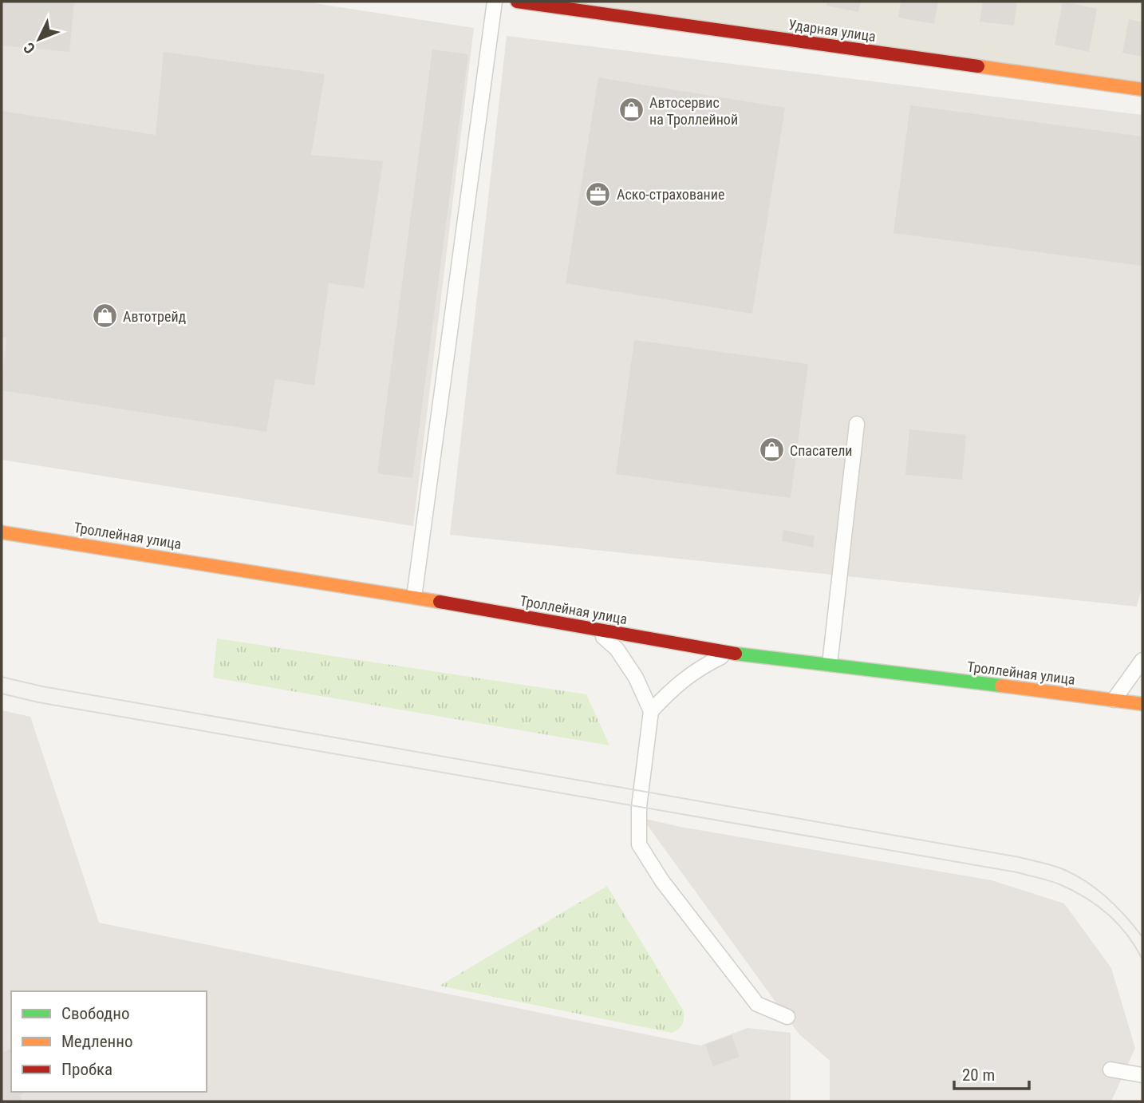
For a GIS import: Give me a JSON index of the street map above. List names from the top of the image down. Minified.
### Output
{"streets":{"main road":["Ударная улица","Троллейная улица"]},"places":{"shop":["Автосервис на Троллейной","Автотрейд","Спасатели"],"office":["Аско-страхование"]},"legend":["Свободно","Медленно","Пробка"],"scale_bar":"20 m","north":"bottom left"}
